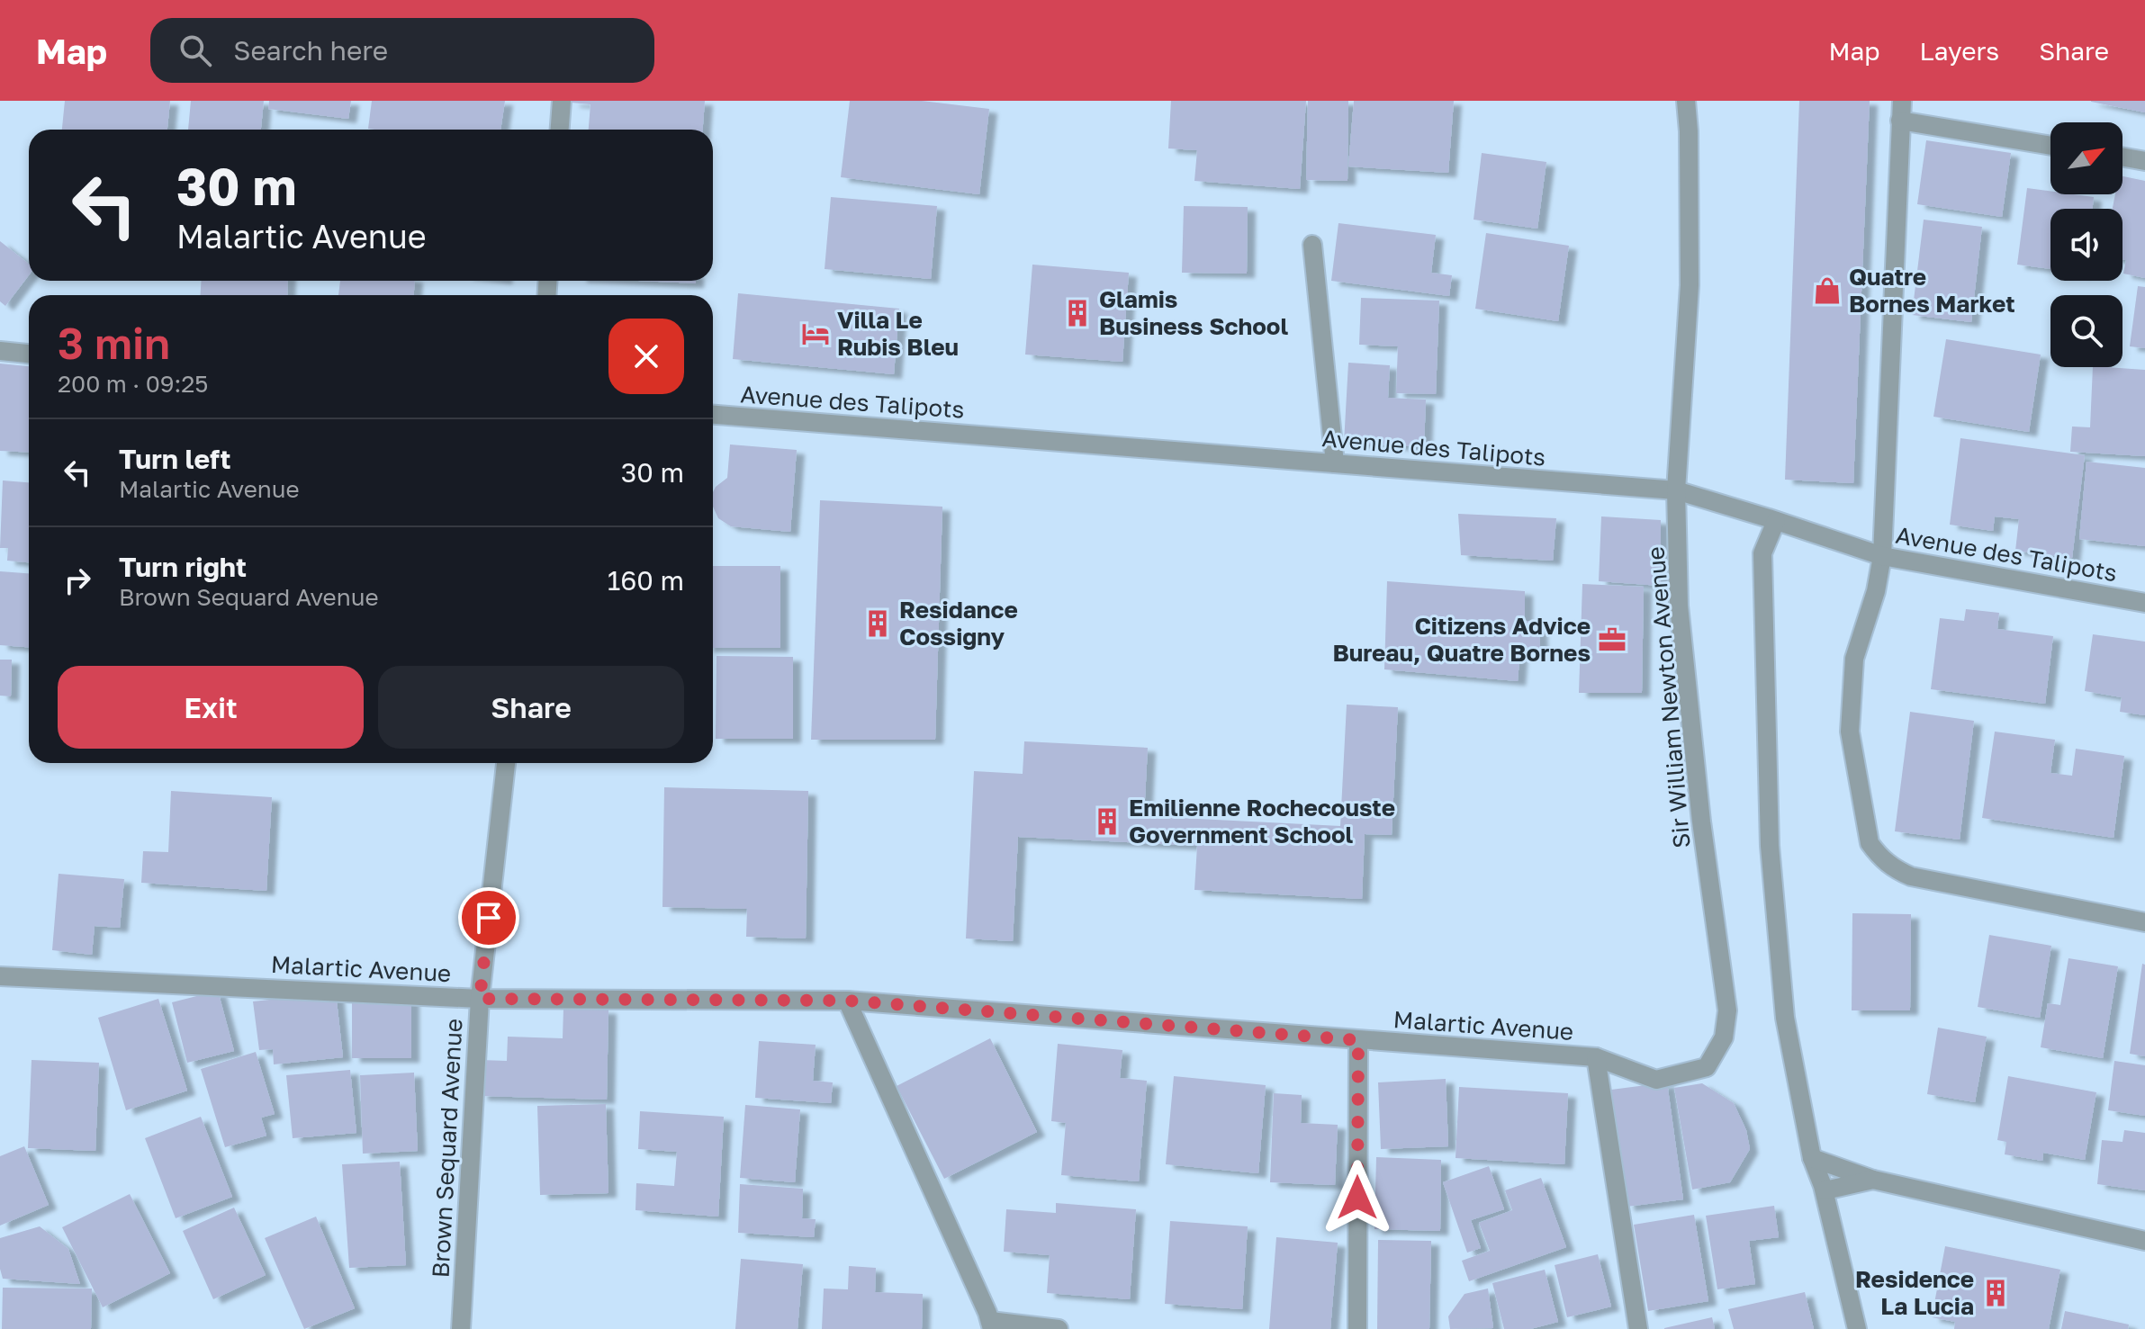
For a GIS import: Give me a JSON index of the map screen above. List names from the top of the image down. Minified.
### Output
{"streets":{"street":["Avenue des Talipots","Sir William Newton Avenue","Malartic Avenue","Brown Sequard Avenue"]},"crossings":[["Avenue des Talipots","Sir William Newton Avenue"],["Sir William Newton Avenue","Malartic Avenue"],["Malartic Avenue","Brown Sequard Avenue"]],"places":{"shop":["Quatre Bornes Market"],"building":["Glamis Business School","Residance Cossigny","Emilienne Rochecouste Government School","Residence La Lucia"],"hotel":["Villa Le Rubis Bleu"],"office":["Citizens Advice Bureau, Quatre Bornes"]},"north":"top right","page":{"header":"Map","search":"Search here","nav":["Map","Layers","Share"],"turn":["30 m","Malartic Avenue"],"heading":["3 min","200 m · 09:25"],"list":[{"name":"Turn left","note":"Malartic Avenue","value":"30 m"},{"name":"Turn right","note":"Brown Sequard Avenue","value":"160 m"}],"buttons":["Exit","Share"]}}
